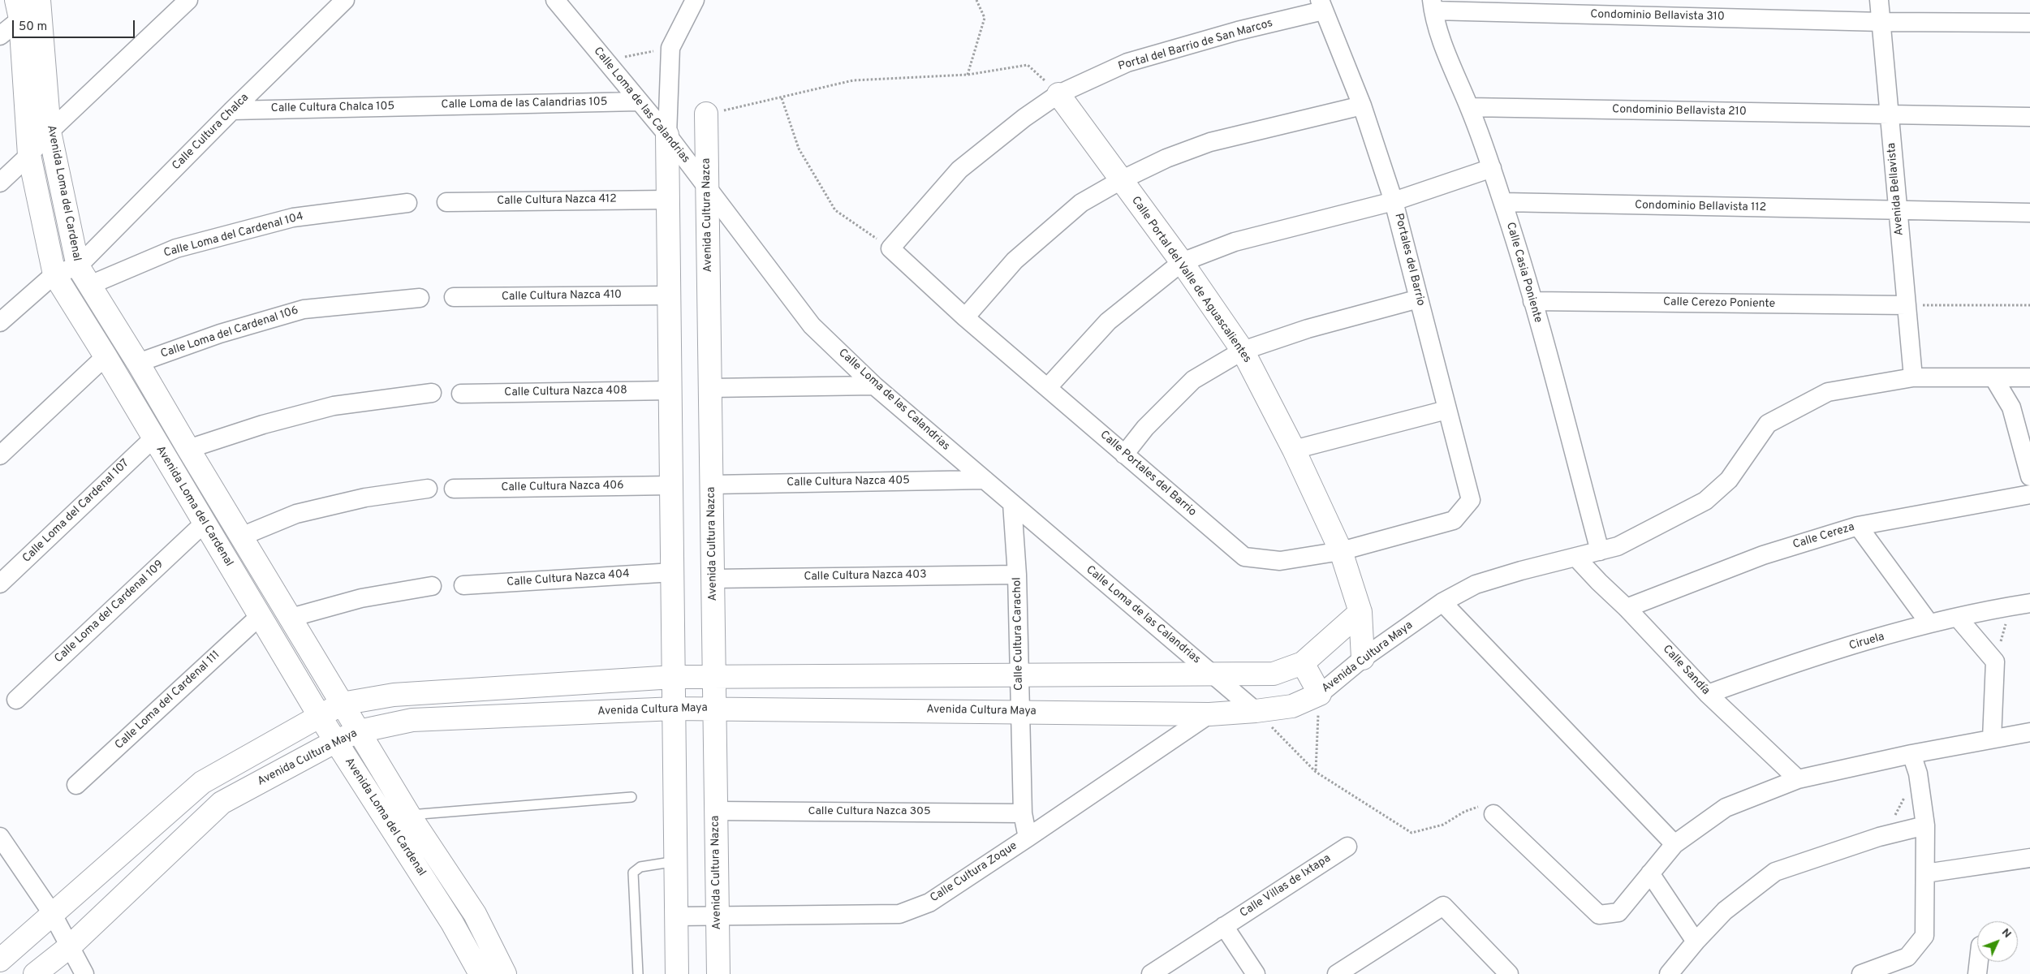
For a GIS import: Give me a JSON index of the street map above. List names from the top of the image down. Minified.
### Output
{"streets":{"street":["Condominio Bellavista 310","Portal del Barrio de San Marcos","Calle Loma de las Calandrias 105","Calle Loma de las Calandrias","Calle Cultura Chalca 105","Condominio Bellavista 210","Calle Cultura Chalca","Avenida Bellavista","Avenida Loma del Cardenal","Calle Cultura Nazca 412","Condominio Bellavista 112","Avenida Cultura Nazca","Calle Loma del Cardenal 104","Portales del Barrio","Calle Casia Poniente","Calle Portal del Valle de Aguascalientes","Calle Cultura Nazca 410","Calle Cerezo Poniente","Calle Loma del Cardenal 106","Calle Cultura Nazca 408","Calle Portales del Barrio","Calle Cultura Nazca 405","Calle Cultura Nazca 406","Calle Loma del Cardenal 107","Calle Cereza","Calle Cultura Nazca 403","Calle Cultura Nazca 404","Calle Loma del Cardenal 109","Calle Cultura Carachol","Ciruela","Avenida Cultura Maya","Calle Sandía","Calle Loma del Cardenal 111","Calle Cultura Nazca 305","Calle Cultura Zoque","Calle Villas de Ixtapa"]},"crossings":[["Condominio Bellavista 310","Avenida Bellavista"],["Condominio Bellavista 310","Calle Casia Poniente"],["Portal del Barrio de San Marcos","Portales del Barrio"],["Portal del Barrio de San Marcos","Calle Portal del Valle de Aguascalientes"],["Portal del Barrio de San Marcos","Calle Portales del Barrio"],["Calle Loma de las Calandrias 105","Calle Loma de las Calandrias"],["Calle Loma de las Calandrias 105","Calle Cultura Chalca 105"],["Calle Loma de las Calandrias","Avenida Cultura Nazca"],["Calle Loma de las Calandrias","Calle Cultura Nazca 405"],["Calle Loma de las Calandrias","Calle Cultura Carachol"],["Calle Loma de las Calandrias","Avenida Cultura Maya"],["Calle Cultura Chalca 105","Calle Cultura Chalca"],["Condominio Bellavista 210","Avenida Bellavista"],["Condominio Bellavista 210","Calle Casia Poniente"],["Calle Cultura Chalca","Avenida Loma del Cardenal"],["Avenida Bellavista","Condominio Bellavista 112"],["Avenida Bellavista","Calle Cerezo Poniente"],["Avenida Bellavista","Avenida Cultura Maya"],["Avenida Loma del Cardenal","Calle Loma del Cardenal 104"],["Avenida Loma del Cardenal","Calle Loma del Cardenal 106"],["Avenida Loma del Cardenal","Calle Loma del Cardenal 107"],["Avenida Loma del Cardenal","Calle Loma del Cardenal 109"],["Avenida Loma del Cardenal","Avenida Cultura Maya"],["Avenida Loma del Cardenal","Calle Loma del Cardenal 111"],["Condominio Bellavista 112","Calle Casia Poniente"],["Avenida Cultura Nazca","Calle Cultura Nazca 405"],["Avenida Cultura Nazca","Calle Cultura Nazca 403"],["Avenida Cultura Nazca","Avenida Cultura Maya"],["Avenida Cultura Nazca","Calle Cultura Nazca 305"],["Avenida Cultura Nazca","Calle Cultura Zoque"],["Portales del Barrio","Calle Portales del Barrio"],["Calle Casia Poniente","Calle Cerezo Poniente"],["Calle Casia Poniente","Avenida Cultura Maya"],["Calle Portal del Valle de Aguascalientes","Calle Portales del Barrio"],["Calle Portal del Valle de Aguascalientes","Avenida Cultura Maya"],["Calle Cereza","Calle Sandía"],["Calle Cultura Nazca 403","Calle Cultura Carachol"],["Calle Cultura Carachol","Avenida Cultura Maya"],["Calle Cultura Carachol","Calle Cultura Nazca 305"],["Calle Cultura Carachol","Calle Cultura Zoque"],["Ciruela","Calle Sandía"],["Avenida Cultura Maya","Calle Sandía"],["Avenida Cultura Maya","Calle Cultura Zoque"]],"scale_bar":"50 m","north":"top right"}
